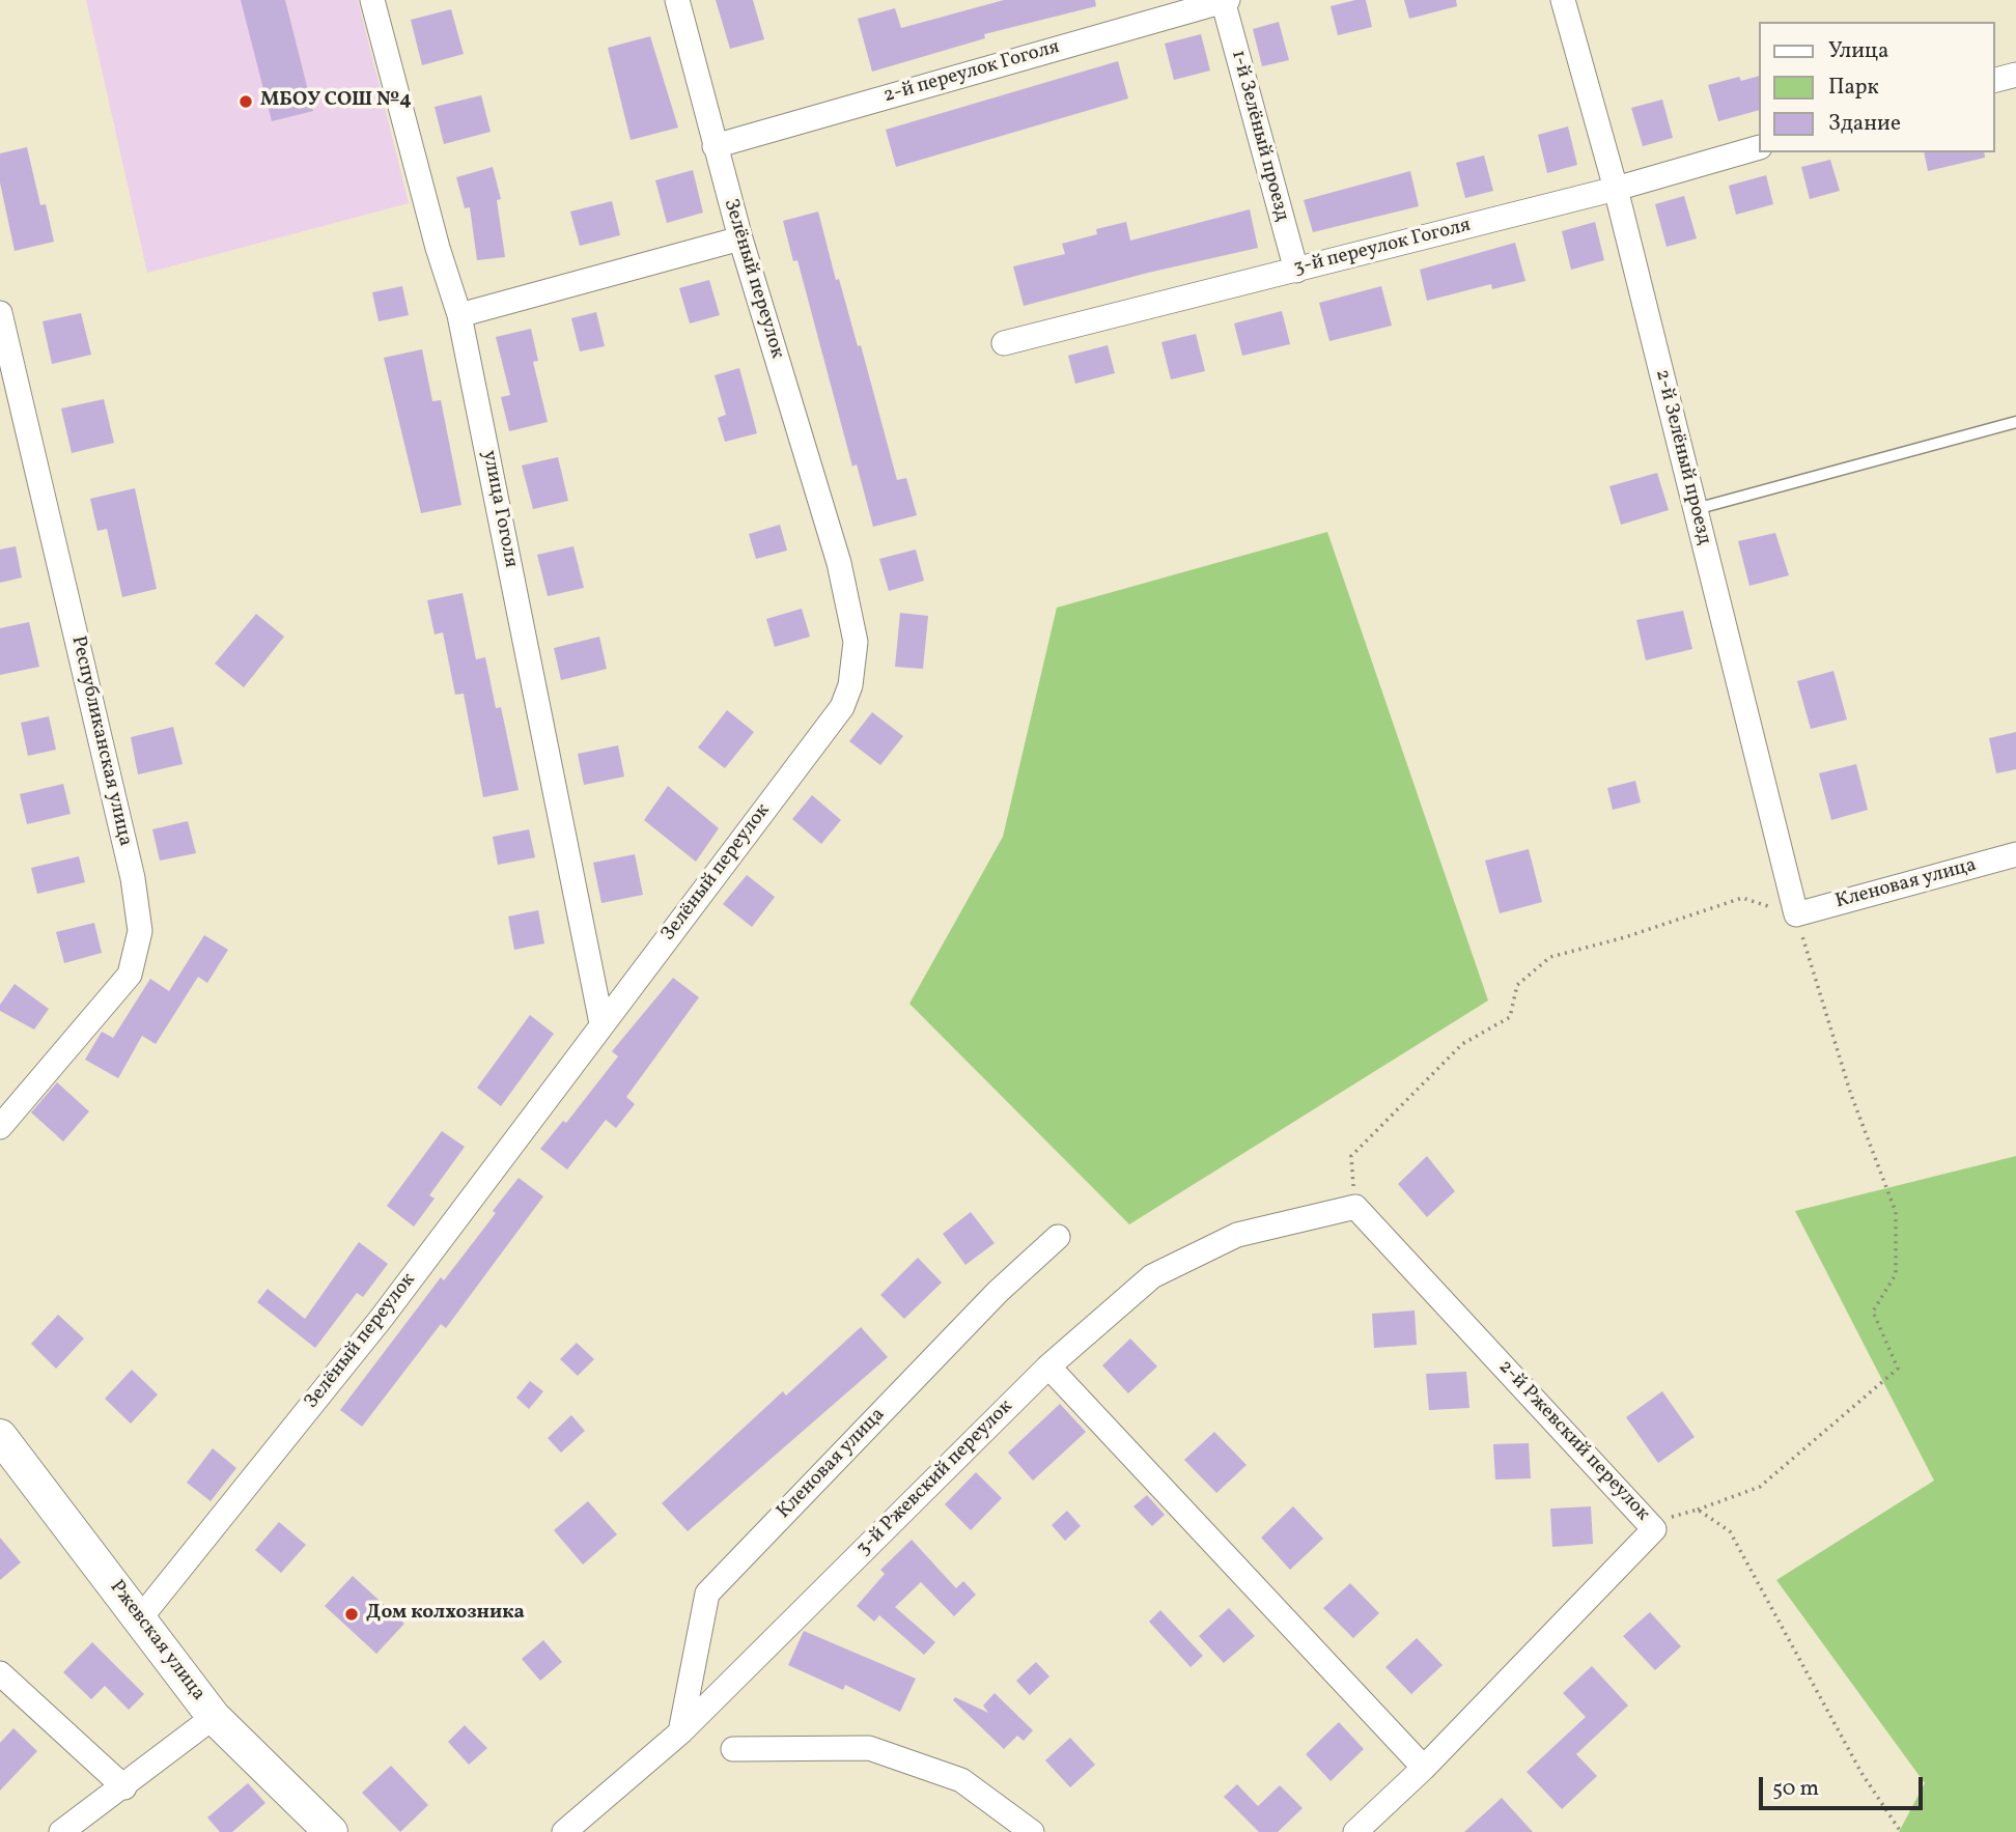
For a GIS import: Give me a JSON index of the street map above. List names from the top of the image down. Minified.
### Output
{"streets":{"main road":["Ржевская улица"],"street":["2-й переулок Гоголя","1-й Зелёный проезд","3-й переулок Гоголя","Зелёный переулок","2-й Зелёный проезд","улица Гоголя","Республиканская улица","Кленовая улица","2-й Ржевский переулок","3-й Ржевский переулок"]},"crossings":[["2-й переулок Гоголя","1-й Зелёный проезд"],["2-й переулок Гоголя","Зелёный переулок"],["1-й Зелёный проезд","3-й переулок Гоголя"],["3-й переулок Гоголя","2-й Зелёный проезд"],["Зелёный переулок","улица Гоголя"],["Зелёный переулок","Ржевская улица"],["2-й Зелёный проезд","Кленовая улица"],["Кленовая улица","3-й Ржевский переулок"],["2-й Ржевский переулок","3-й Ржевский переулок"]],"places":["МБОУ СОШ №4","Дом колхозника"],"legend":["Улица","Парк","Здание"],"scale_bar":"50 m"}
